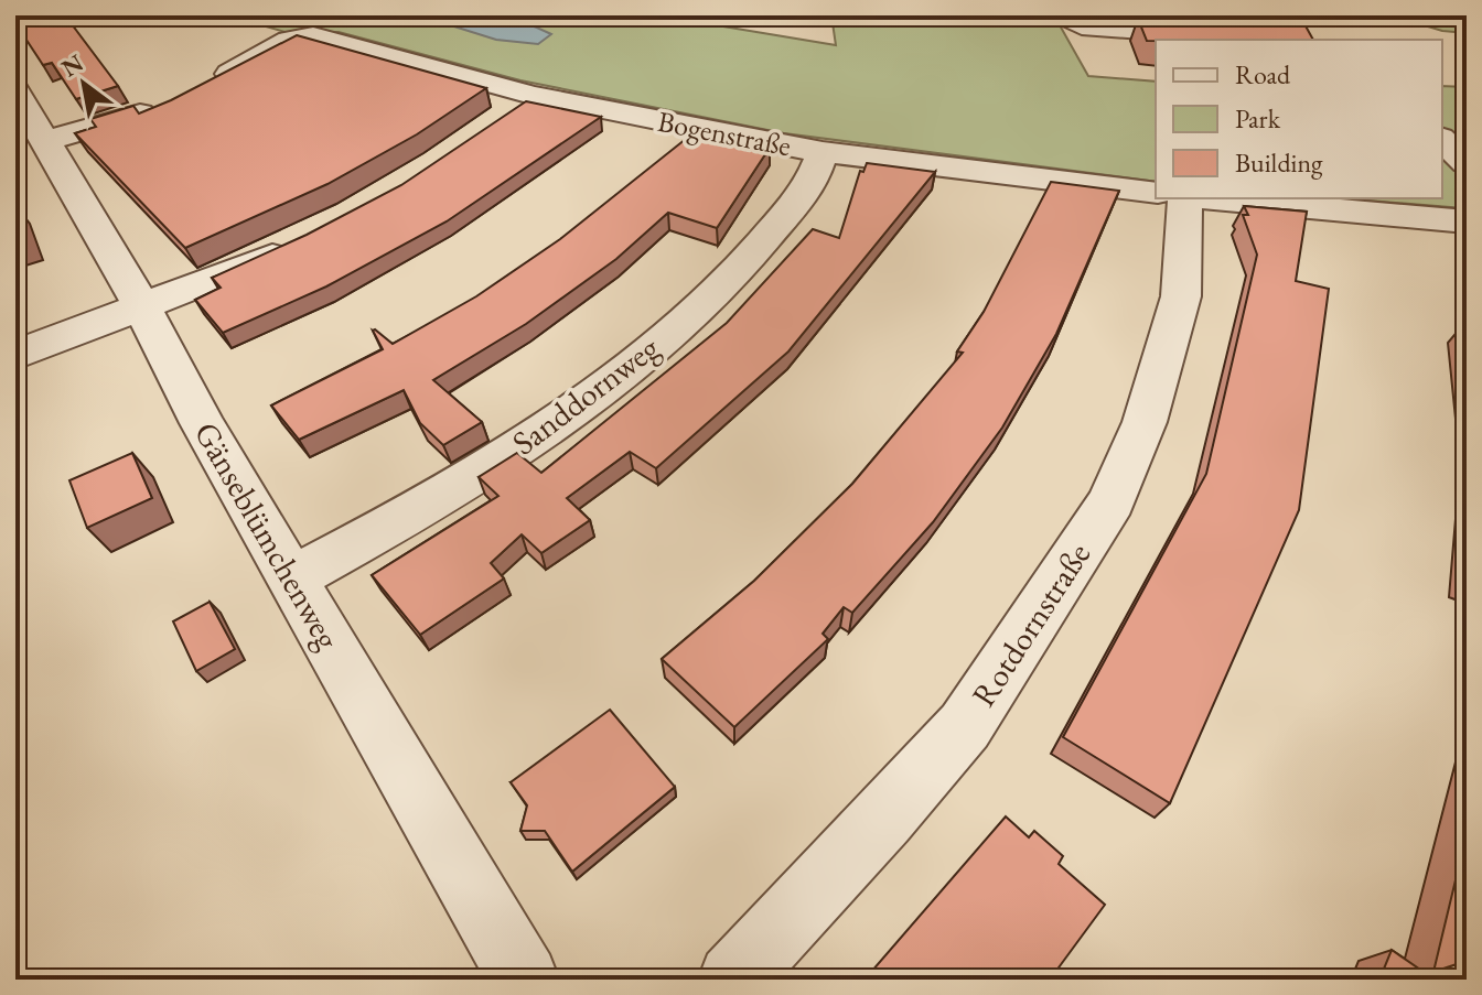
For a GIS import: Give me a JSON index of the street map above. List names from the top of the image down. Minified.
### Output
{"streets":{"street":["Bogenstraße","Sanddornweg","Gänseblümchenweg","Rotdornstraße"]},"crossings":[["Bogenstraße","Sanddornweg"],["Sanddornweg","Gänseblümchenweg"]],"legend":["Road","Park","Building"],"north":"top left"}
